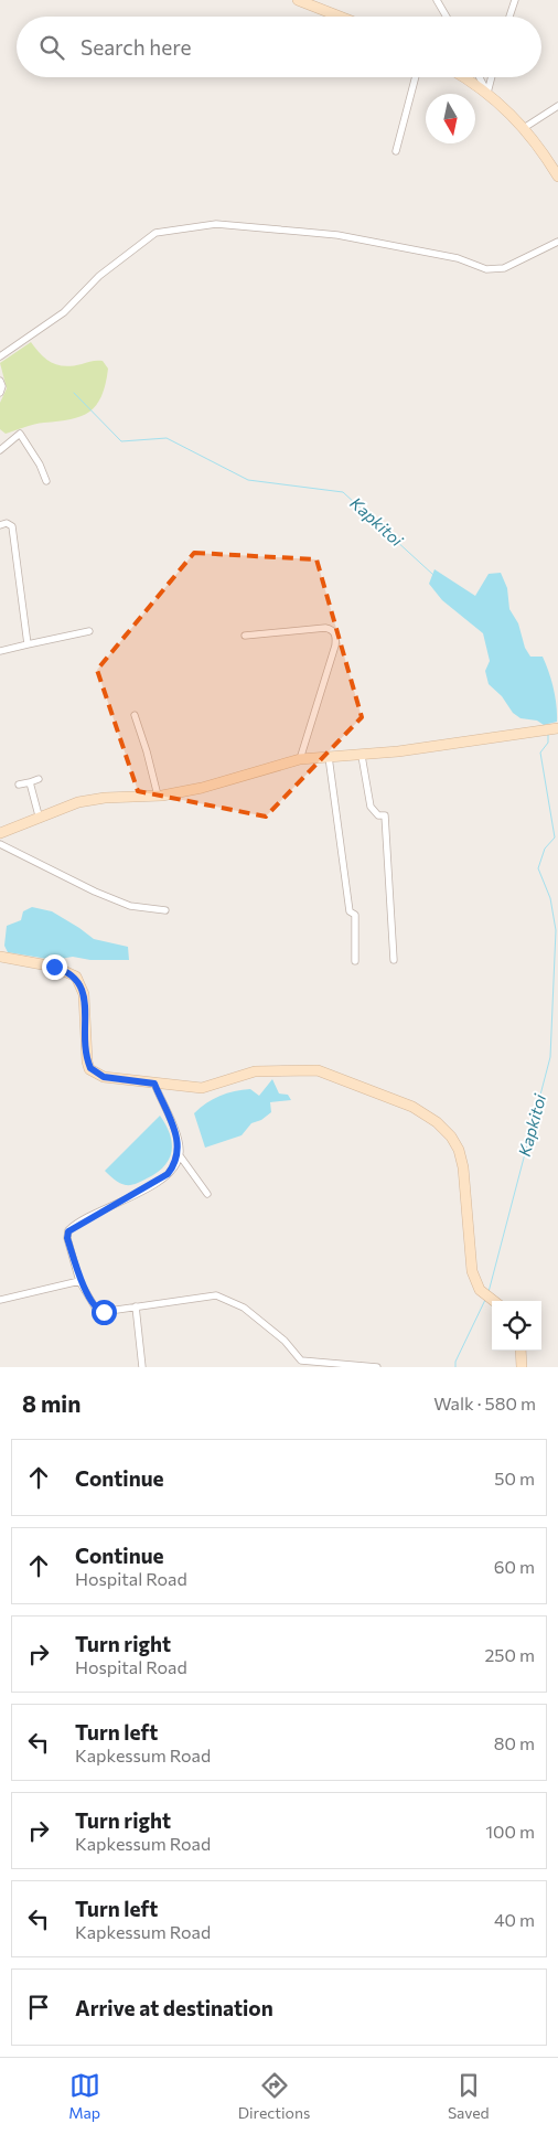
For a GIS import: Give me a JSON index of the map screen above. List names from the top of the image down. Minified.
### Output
{"water":["Kapkitoi"],"north":"bottom","page":{"search":"Search here","heading":["8 min","Walk · 580 m"],"list":[["Continue","50 m"],["Continue","Hospital Road","60 m"],["Turn right","Hospital Road","250 m"],["Turn left","Kapkessum Road","80 m"],["Turn right","Kapkessum Road","100 m"],["Turn left","Kapkessum Road","40 m"],"Arrive at destination"],"nav":["Map","Directions","Saved"]}}
